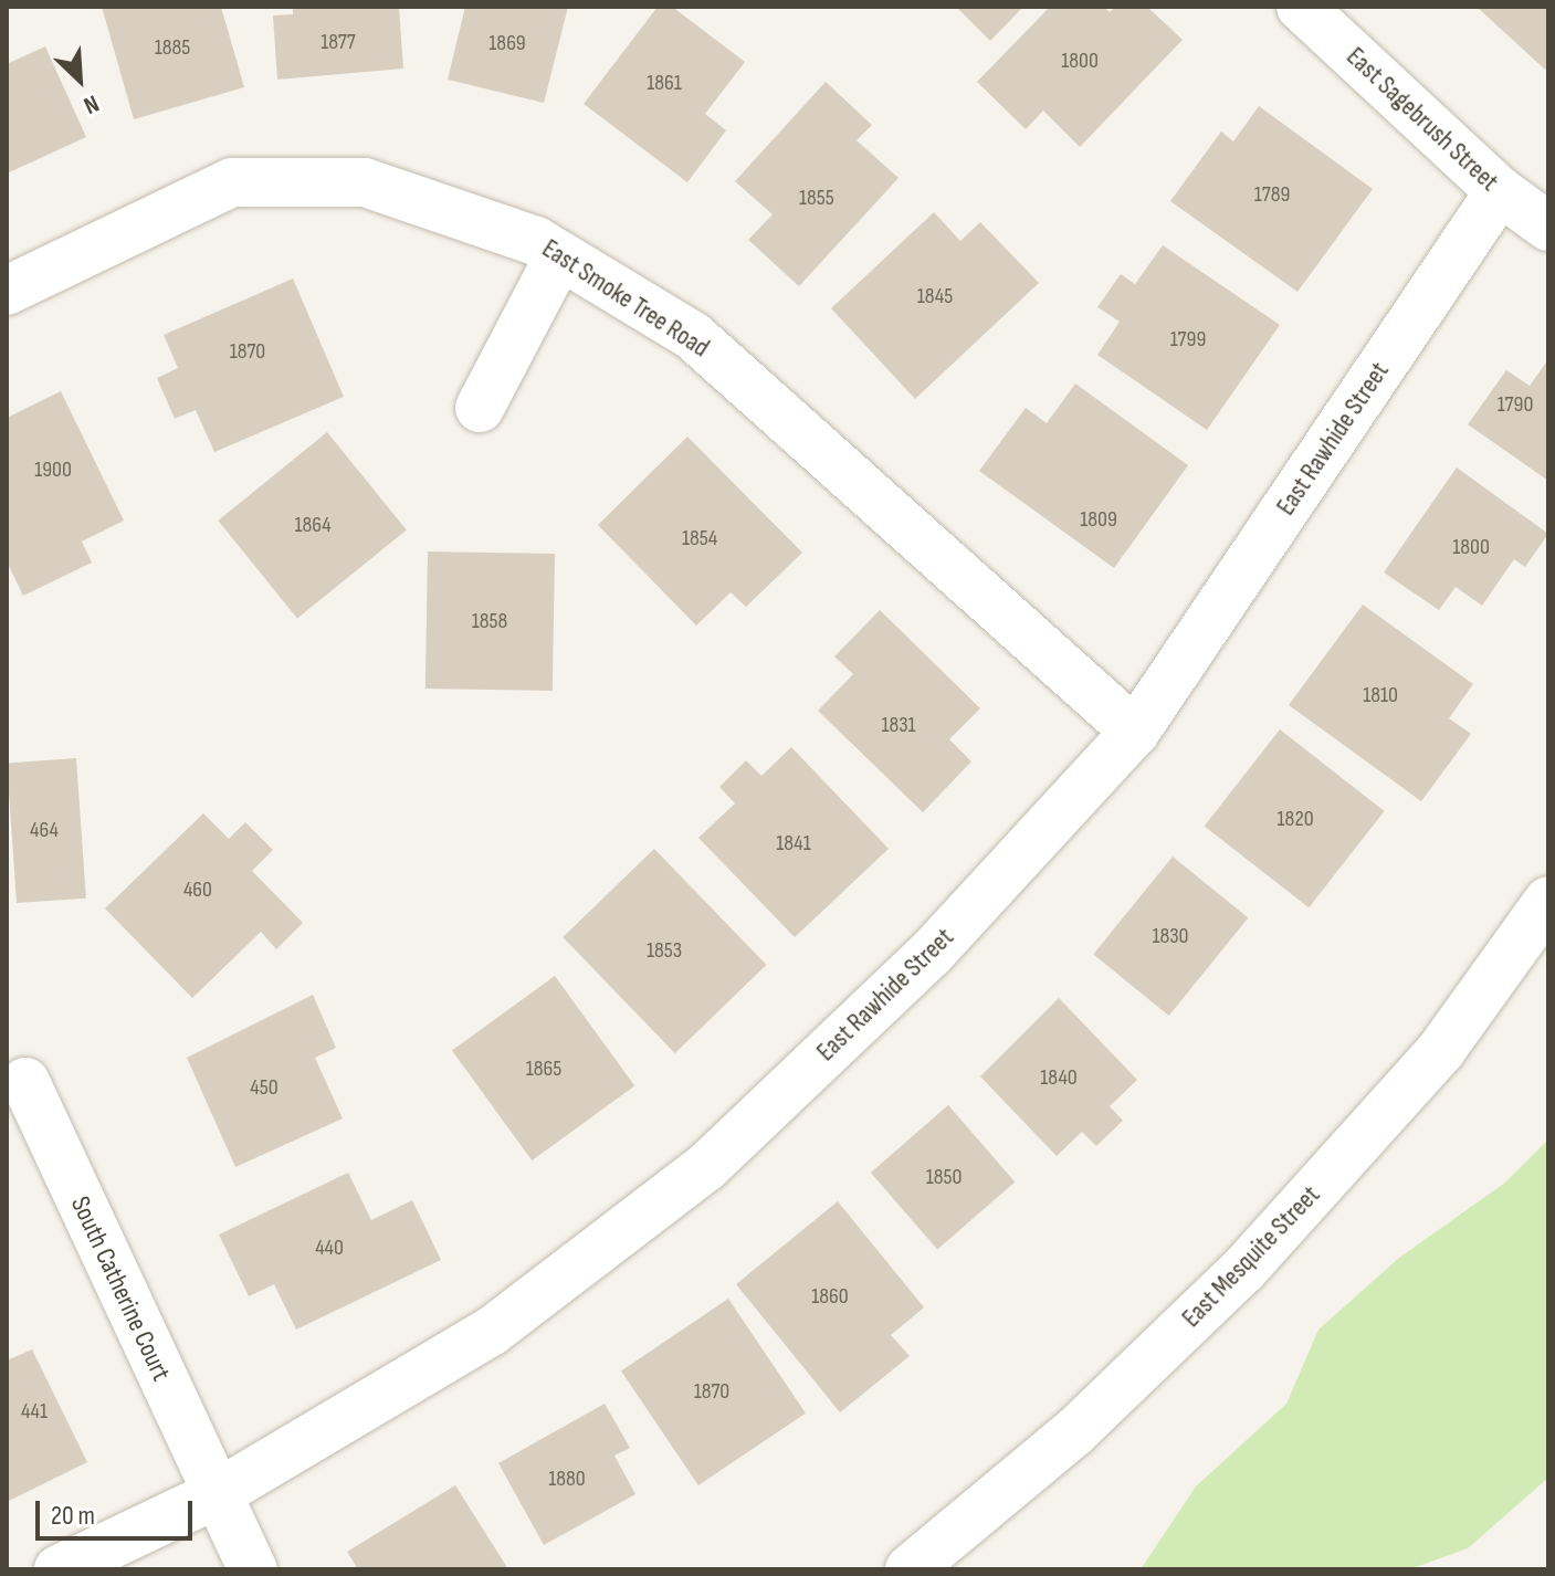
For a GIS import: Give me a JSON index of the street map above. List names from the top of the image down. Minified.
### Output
{"streets":{"street":["East Sagebrush Street","East Smoke Tree Road","East Rawhide Street","East Mesquite Street","South Catherine Court"]},"crossings":[["East Sagebrush Street","East Rawhide Street"],["East Smoke Tree Road","East Rawhide Street"],["East Rawhide Street","South Catherine Court"]],"house_numbers":["1877","1869","1885","1800","1861","1789","1855","1845","1799","1870","1790","1900","1809","1864","1854","1800","1858","1810","1831","1820","464","1841","460","1830","1853","1865","1840","450","1850","440","1860","1870","441","1880"],"scale_bar":"20 m","north":"bottom right"}
